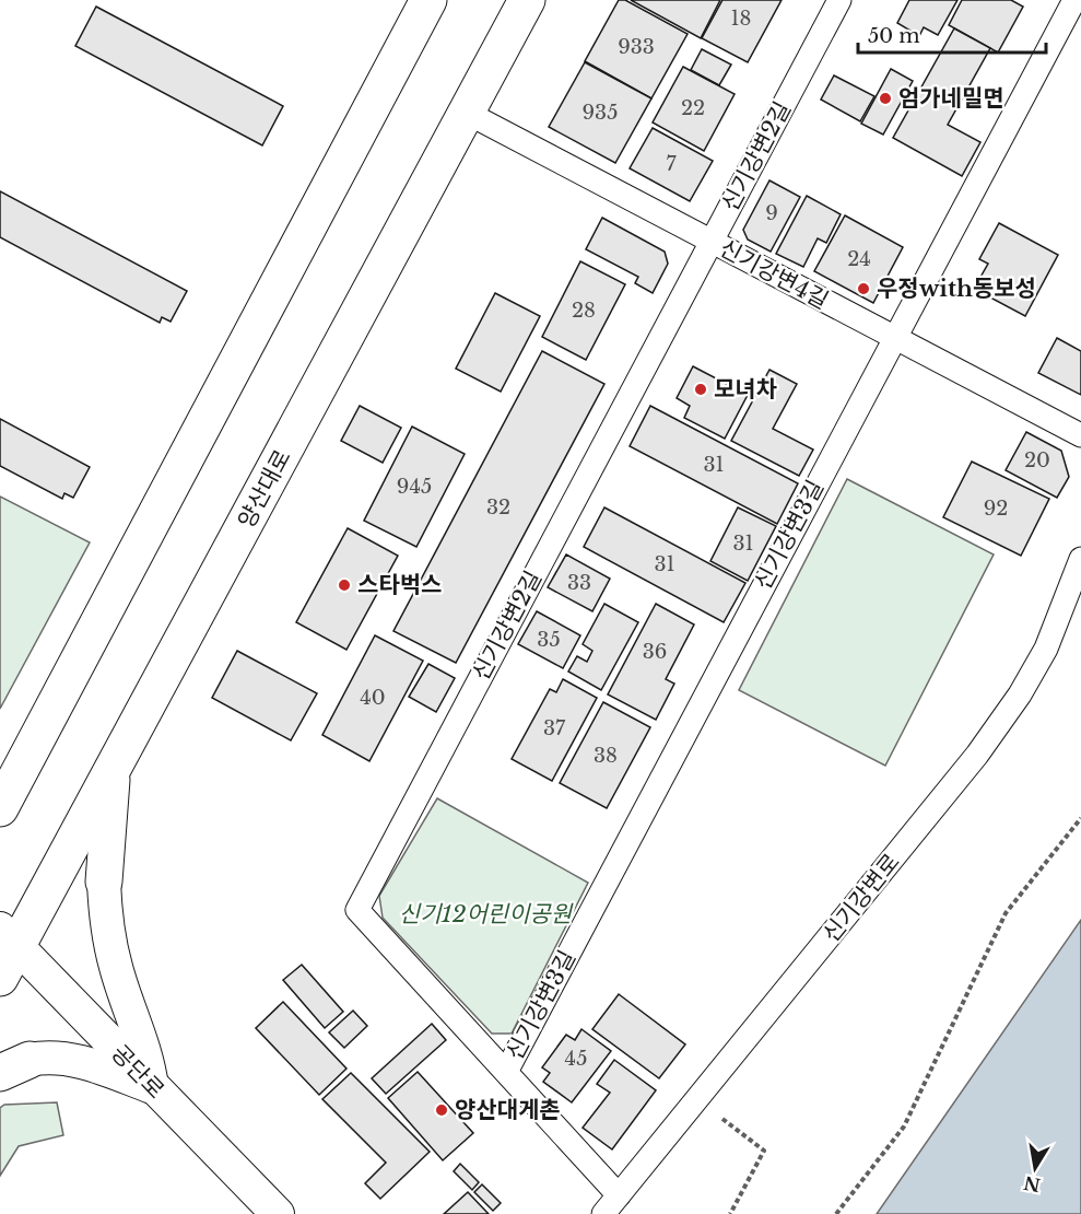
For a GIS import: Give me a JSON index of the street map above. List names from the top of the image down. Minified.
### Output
{"streets":{"main road":["양산대로"],"street":["신기강변2길","신기강변4길","신기강변3길","신기강변로","공단로"]},"crossings":[["신기강변2길","신기강변4길"],["신기강변2길","신기강변3길"],["신기강변2길","신기강변로"],["신기강변4길","양산대로"],["신기강변4길","신기강변3길"],["양산대로","공단로"]],"parks":["신기12어린이공원"],"places":["엄가네밀면","우정with동보성","모녀차","스타벅스","양산대게촌"],"house_numbers":["18","933","22","935","7","9","24","28","20","31","945","32","92","31","31","33","35","36","40","37","38","45"],"scale_bar":"50 m","north":"bottom"}
